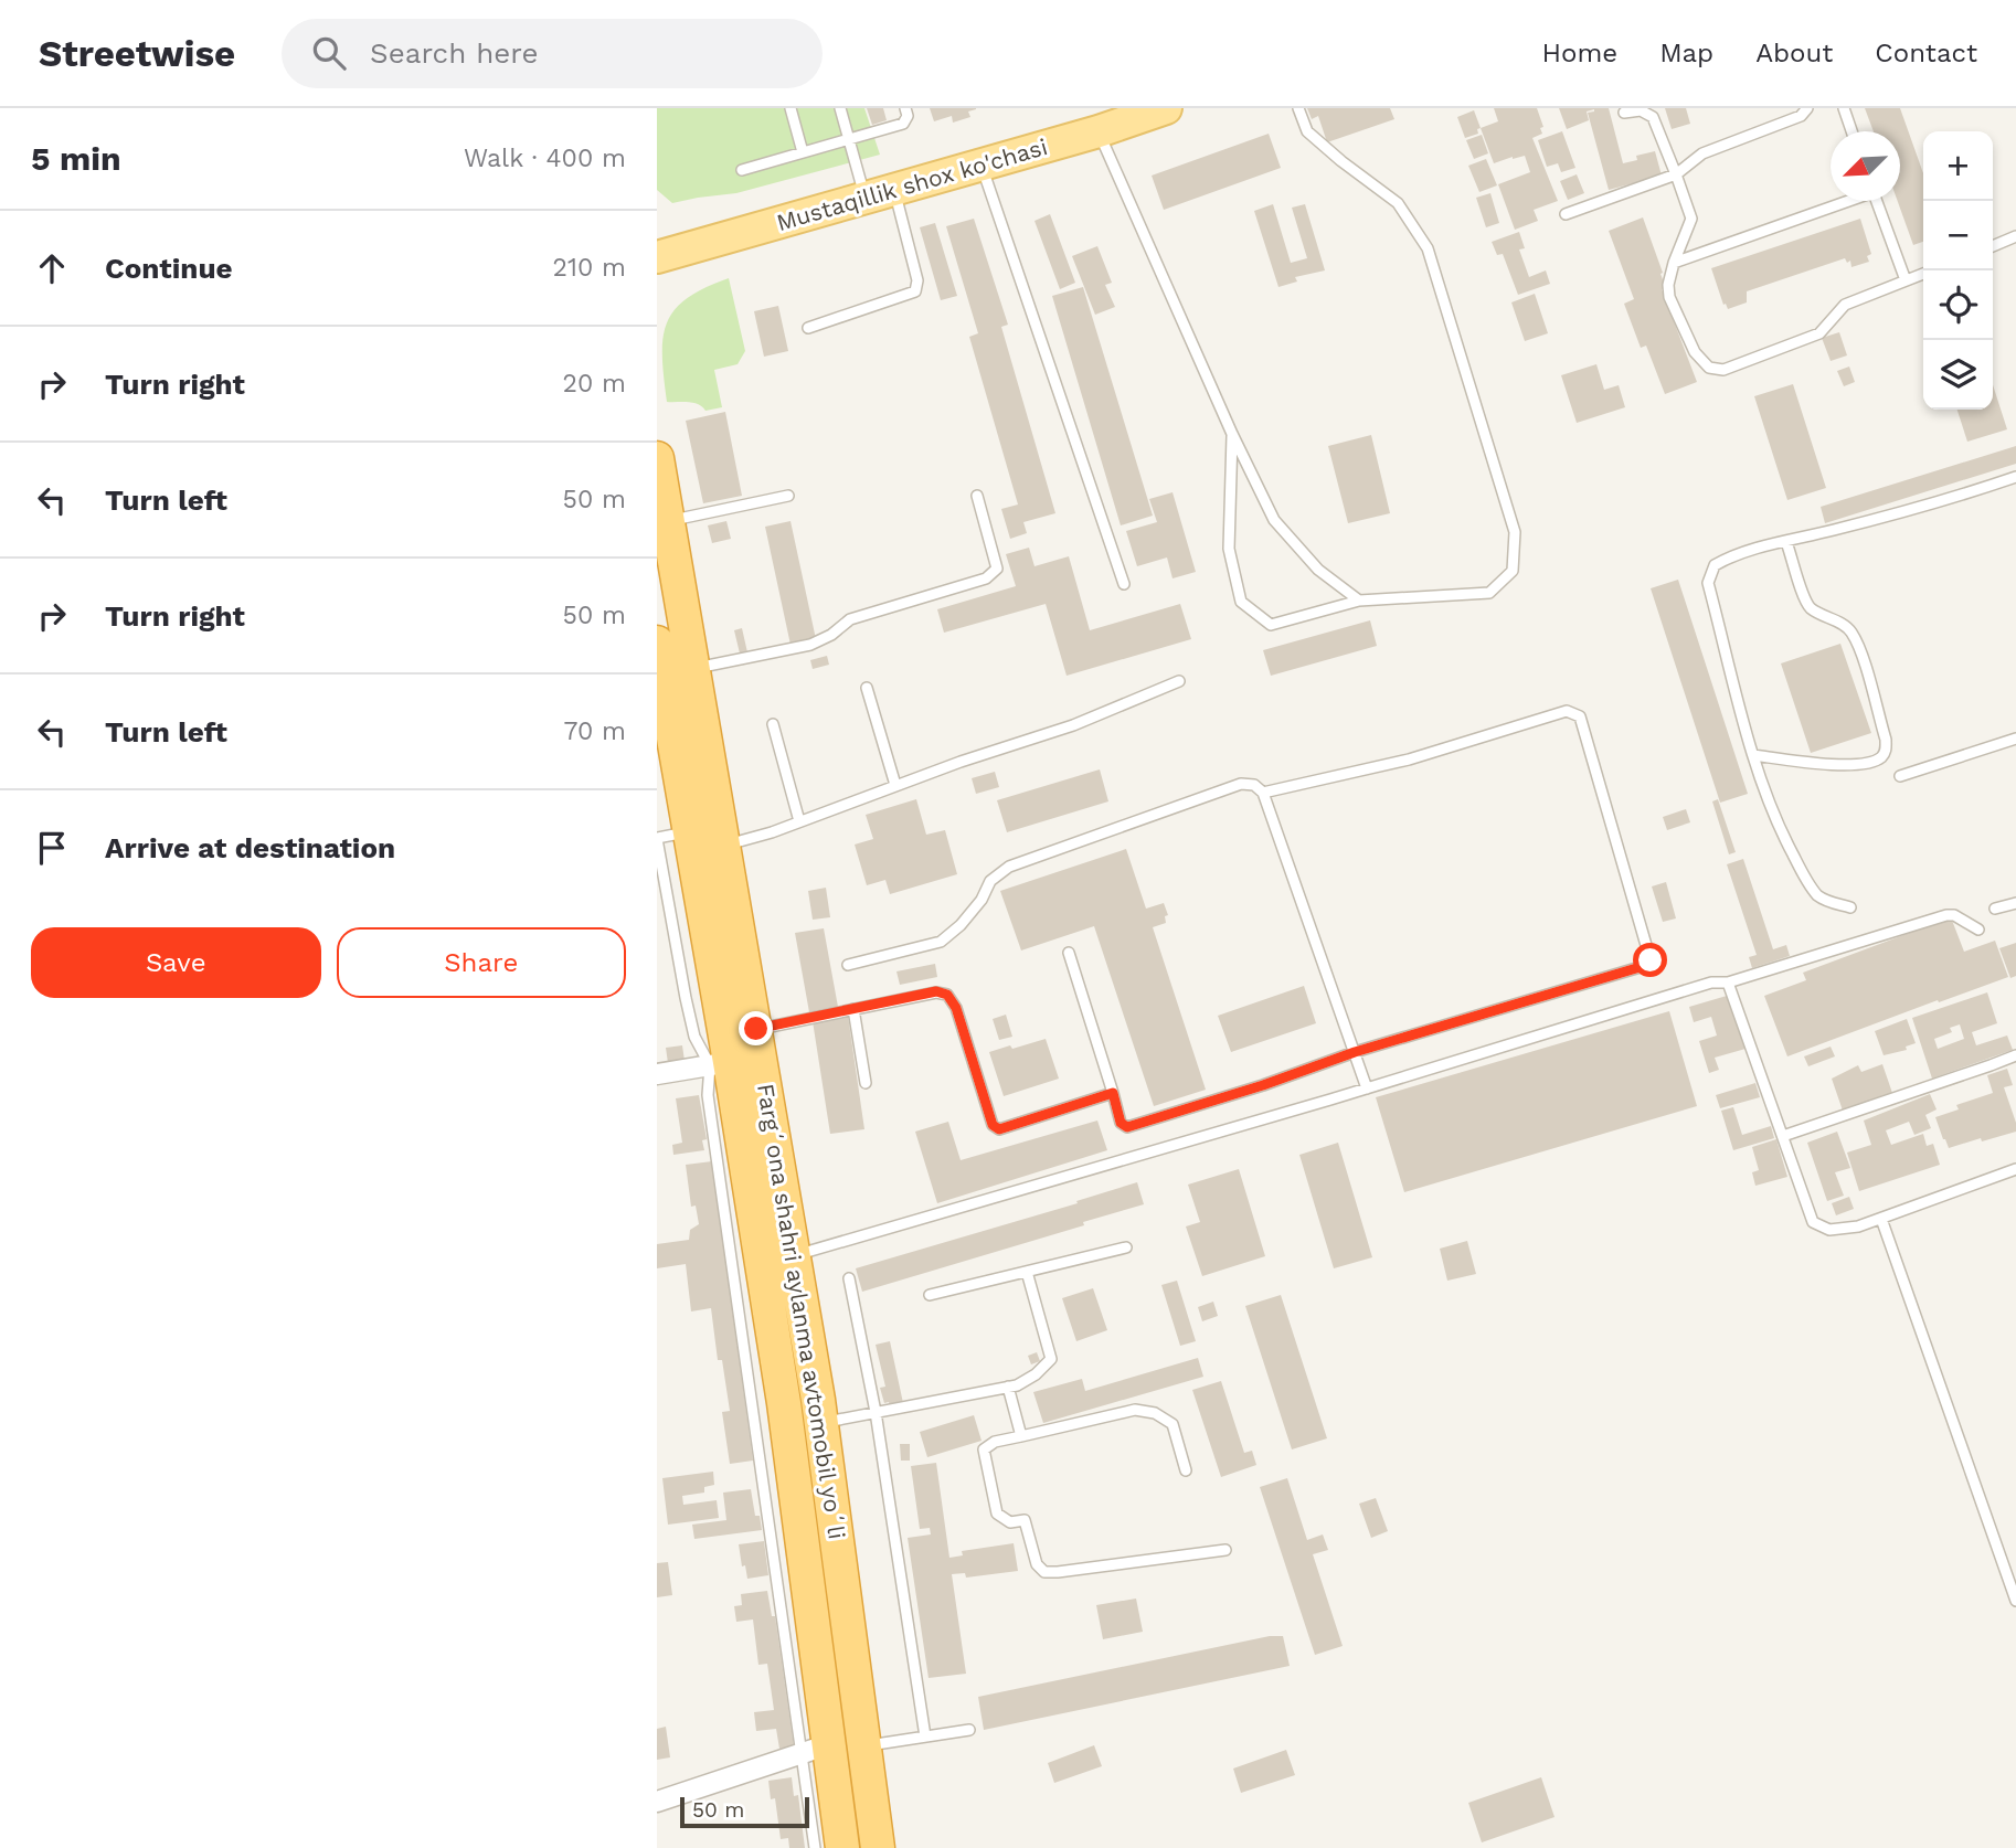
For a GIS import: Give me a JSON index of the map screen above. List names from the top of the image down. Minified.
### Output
{"streets":{"highway":["Fargʻona shahri aylanma avtomobil yoʻli"],"main road":["Mustaqillik shox ko'chasi"]},"scale_bar":"50 m","north":"bottom left","page":{"header":"Streetwise","search":"Search here","nav":["Home","Map","About","Contact"],"heading":["5 min","Walk · 400 m"],"map_buttons":["+","−"],"list":[["Continue","210 m"],["Turn right","20 m"],["Turn left","50 m"],["Turn right","50 m"],["Turn left","70 m"],"Arrive at destination"],"buttons":["Save","Share"],"scale":"50 m"}}
